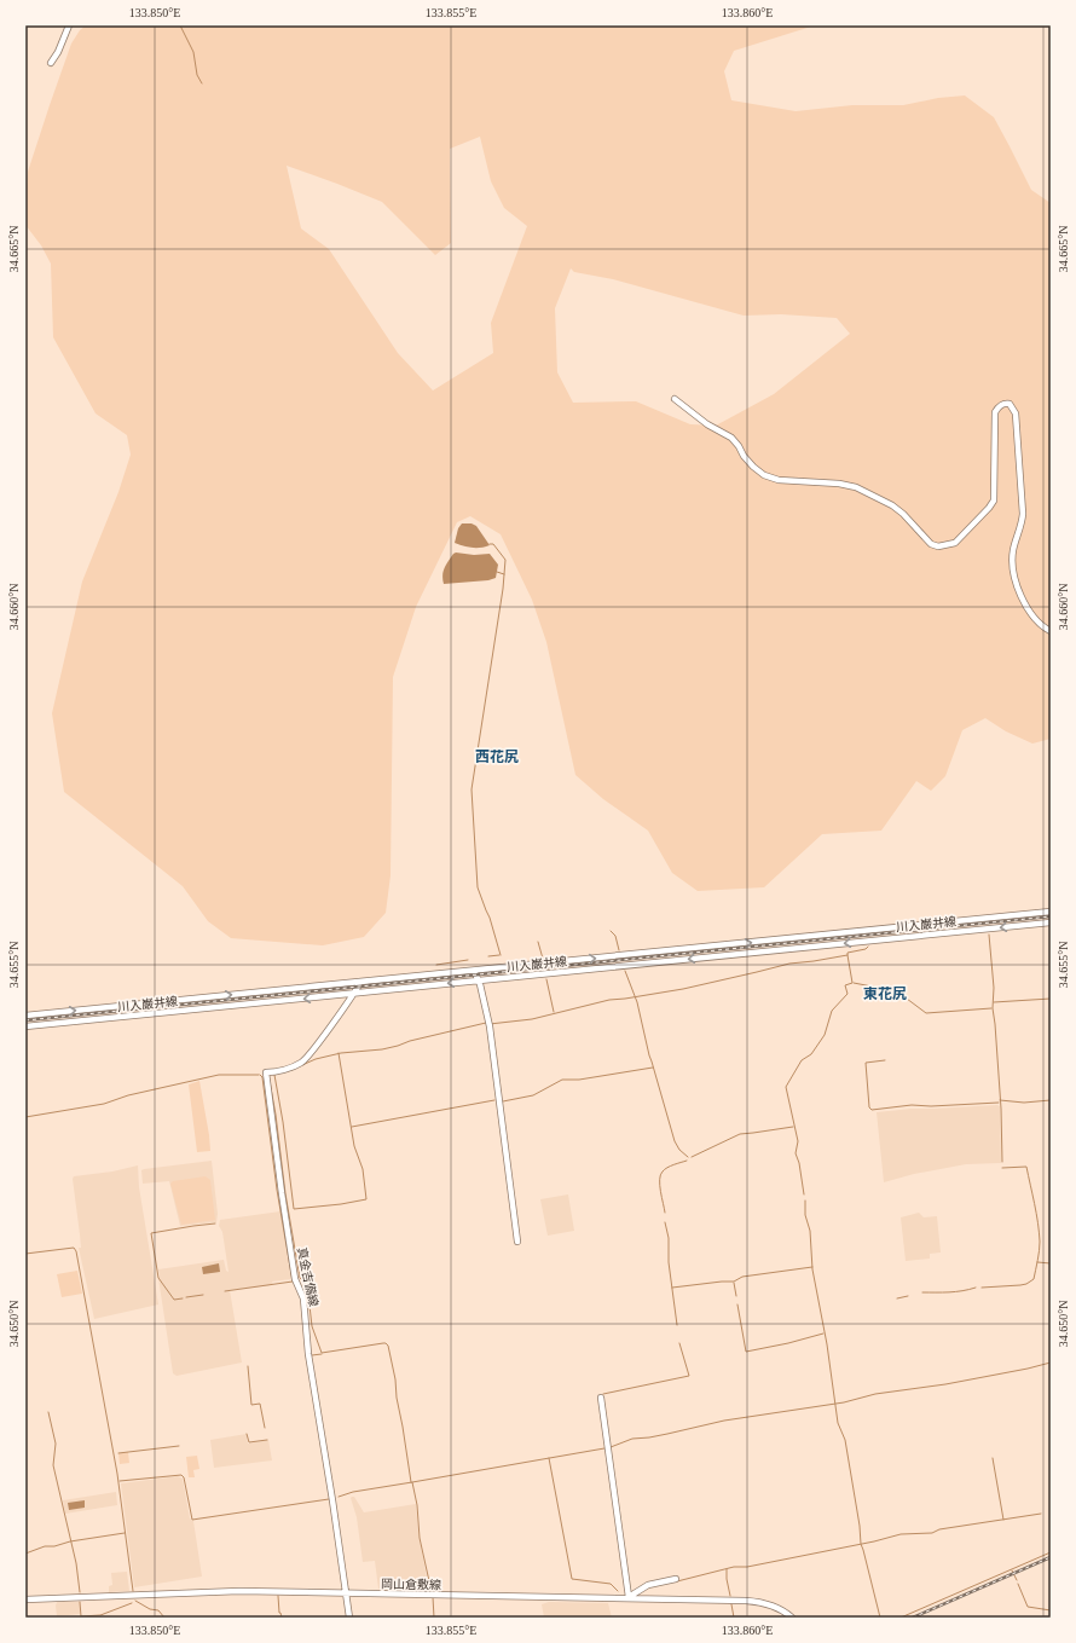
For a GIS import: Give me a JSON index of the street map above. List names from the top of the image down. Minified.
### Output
{"streets":{"main road":["川入巌井線","真金吉備線","岡山倉敷線"]},"crossings":[["川入巌井線","真金吉備線"],["真金吉備線","岡山倉敷線"]],"districts":["西花尻","東花尻"],"coordinates":["133.850°E","133.855°E","133.860°E","34.665°N","34.660°N","34.655°N","34.650°N"]}
